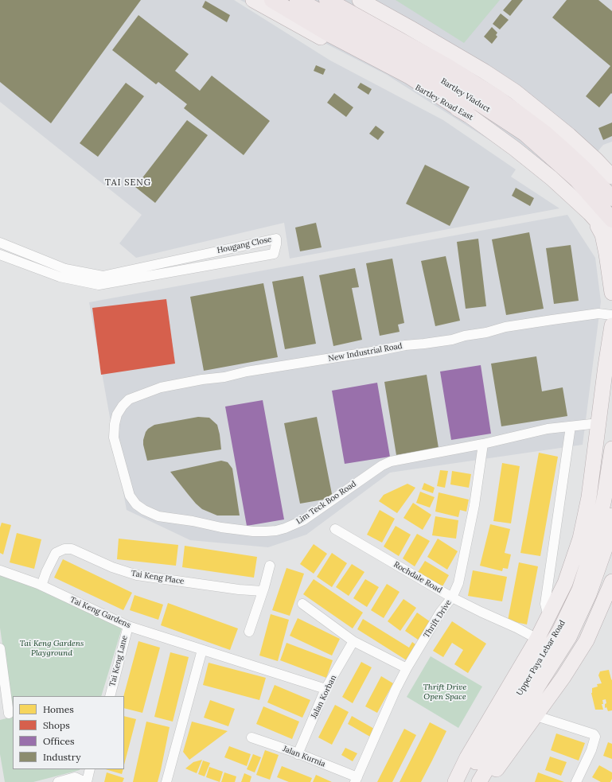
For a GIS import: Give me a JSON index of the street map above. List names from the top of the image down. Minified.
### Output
{"streets":{"highway":["Bartley Viaduct"],"main road":["Bartley Road East","Upper Paya Lebar Road"],"street":["Hougang Close","New Industrial Road","Lim Teck Boo Road","Tai Keng Place","Rochdale Road","Tai Keng Gardens","Thrift Drive","Tai Keng Lane","Jalan Korban","Jalan Kurnia"]},"crossings":[["New Industrial Road","Lim Teck Boo Road"],["Lim Teck Boo Road","Thrift Drive"],["Lim Teck Boo Road","Upper Paya Lebar Road"],["Tai Keng Place","Tai Keng Gardens"],["Rochdale Road","Thrift Drive"],["Rochdale Road","Upper Paya Lebar Road"],["Tai Keng Gardens","Tai Keng Lane"],["Tai Keng Gardens","Jalan Korban"],["Thrift Drive","Jalan Kurnia"],["Jalan Korban","Jalan Kurnia"]],"districts":["TAI SENG"],"parks":["Tai Keng Gardens Playground","Thrift Drive Open Space"],"legend":["Homes","Shops","Offices","Industry"]}
